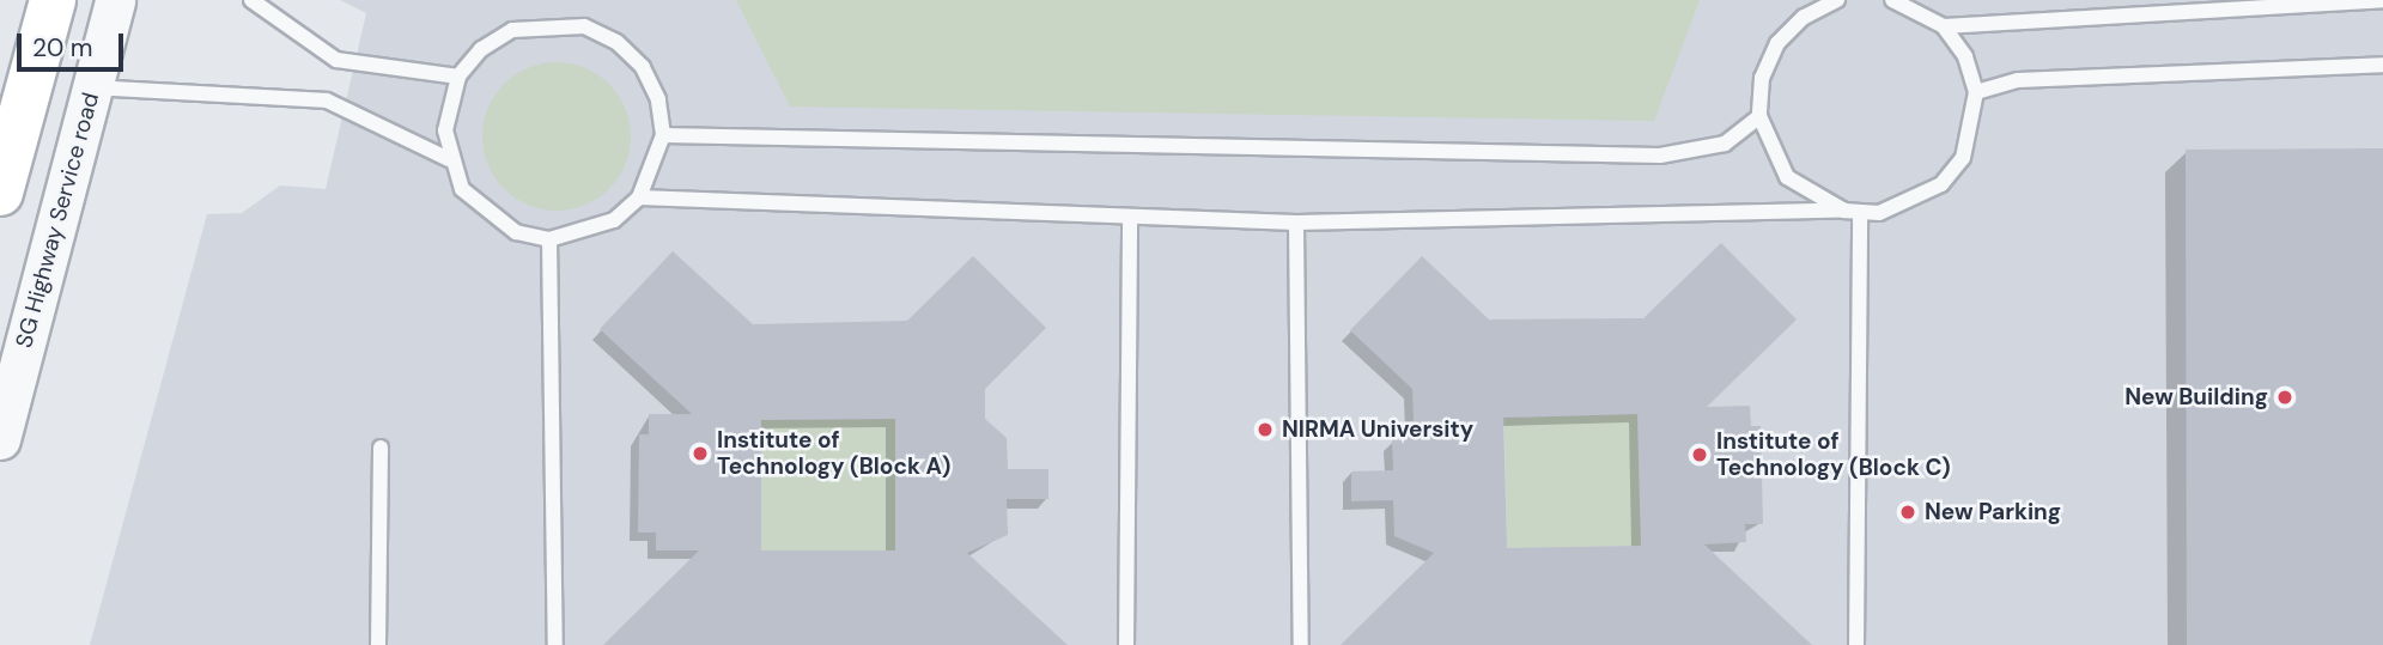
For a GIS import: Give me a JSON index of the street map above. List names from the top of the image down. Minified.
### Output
{"streets":{"street":["SG Highway Service road"]},"places":["New Building","NIRMA University","Institute of Technology (Block A)","Institute of Technology (Block C)","New Parking"],"scale_bar":"20 m"}
